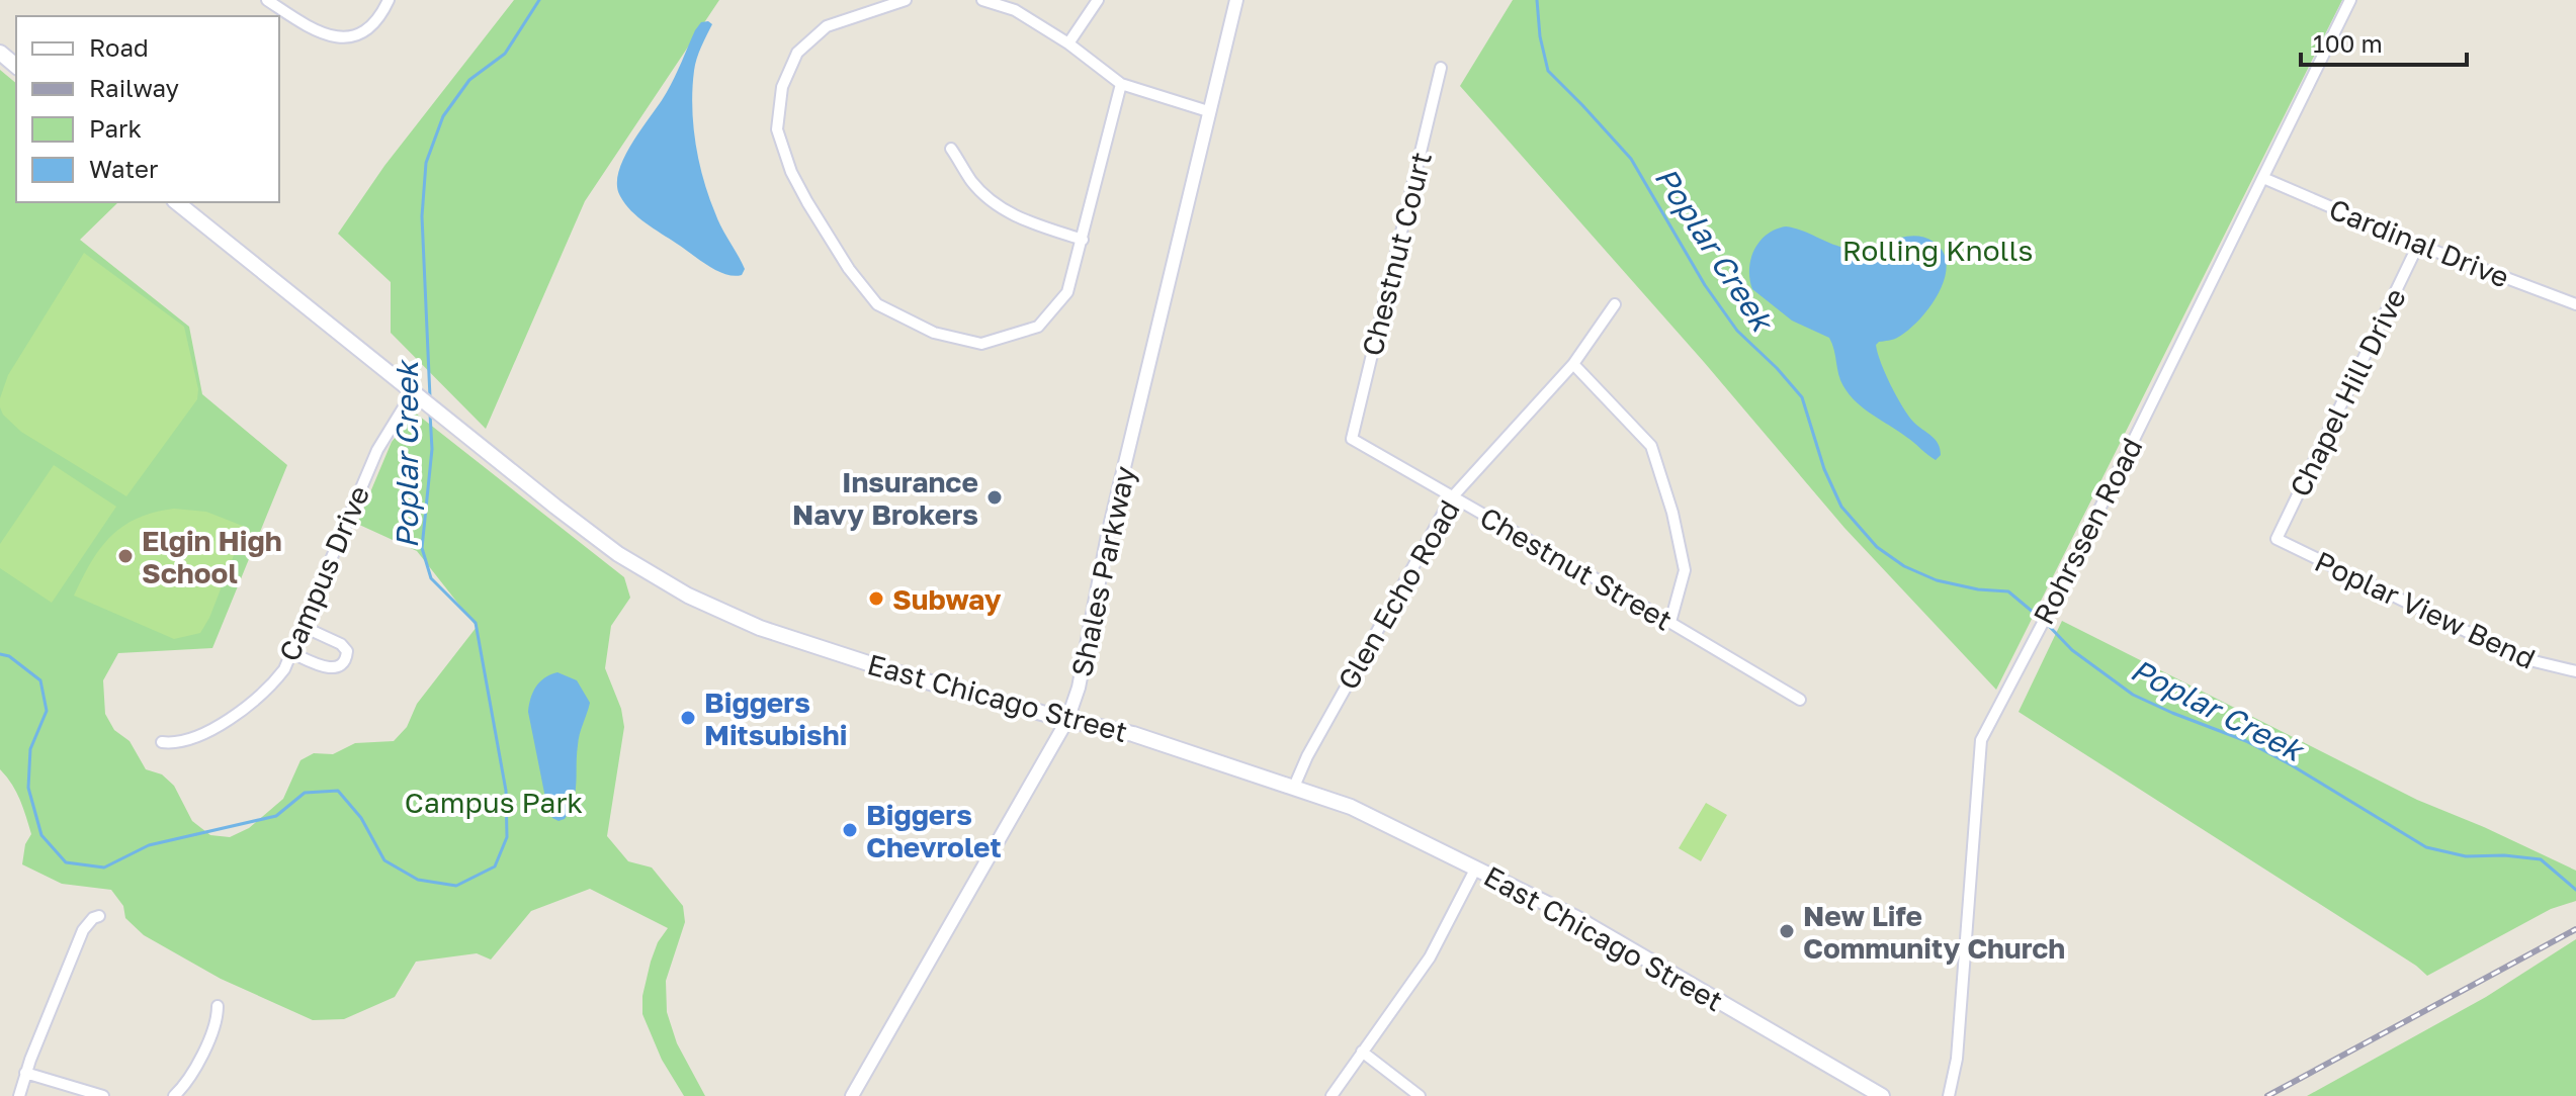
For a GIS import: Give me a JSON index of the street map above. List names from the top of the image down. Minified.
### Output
{"streets":{"main road":["East Chicago Street"],"street":["Cardinal Drive","Chestnut Court","Chapel Hill Drive","Rohrssen Road","Chestnut Street","Shales Parkway","Campus Drive","Glen Echo Road","Poplar View Bend"]},"crossings":[["Cardinal Drive","Chapel Hill Drive"],["Cardinal Drive","Rohrssen Road"],["Chestnut Court","Chestnut Street"],["Chapel Hill Drive","Poplar View Bend"],["Chestnut Street","Glen Echo Road"],["Shales Parkway","East Chicago Street"],["Campus Drive","East Chicago Street"],["Glen Echo Road","East Chicago Street"]],"water":["Poplar Creek"],"parks":["Rolling Knolls","Campus Park"],"places":["Insurance Navy Brokers","Elgin High School","Subway","Biggers Mitsubishi","Biggers Chevrolet","New Life Community Church"],"legend":["Road","Railway","Park","Water"],"scale_bar":"100 m"}
